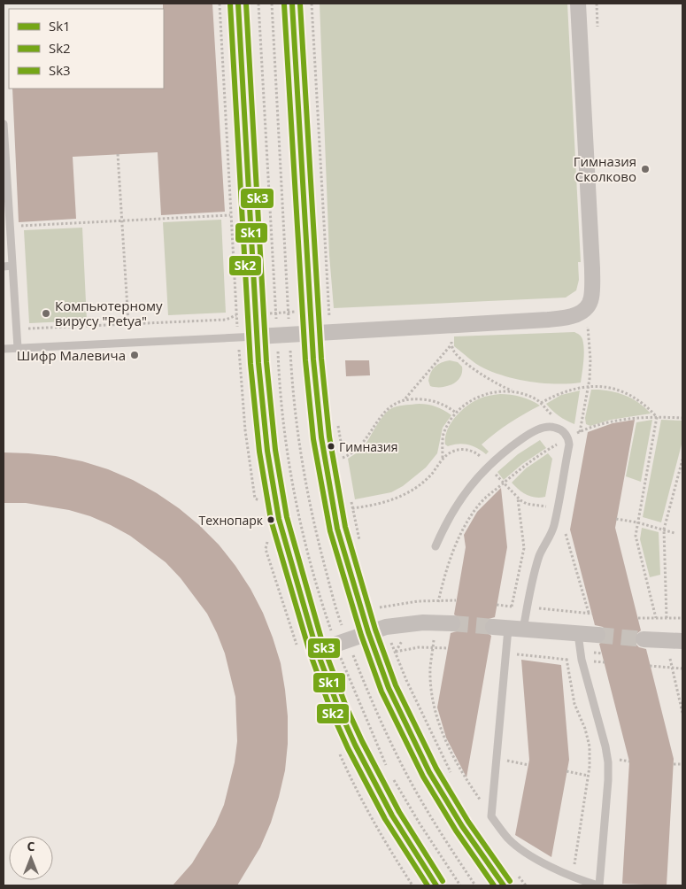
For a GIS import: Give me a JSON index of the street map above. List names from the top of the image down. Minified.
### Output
{"places":["Гимназия Сколково","Компьютерному вирусу \"Petya\"","Шифр Малевича","Гимназия","Технопарк"],"lines":["transit line Sk1","transit line Sk2","transit line Sk3"],"legend":["Sk1","Sk2","Sk3"],"north":"top"}
